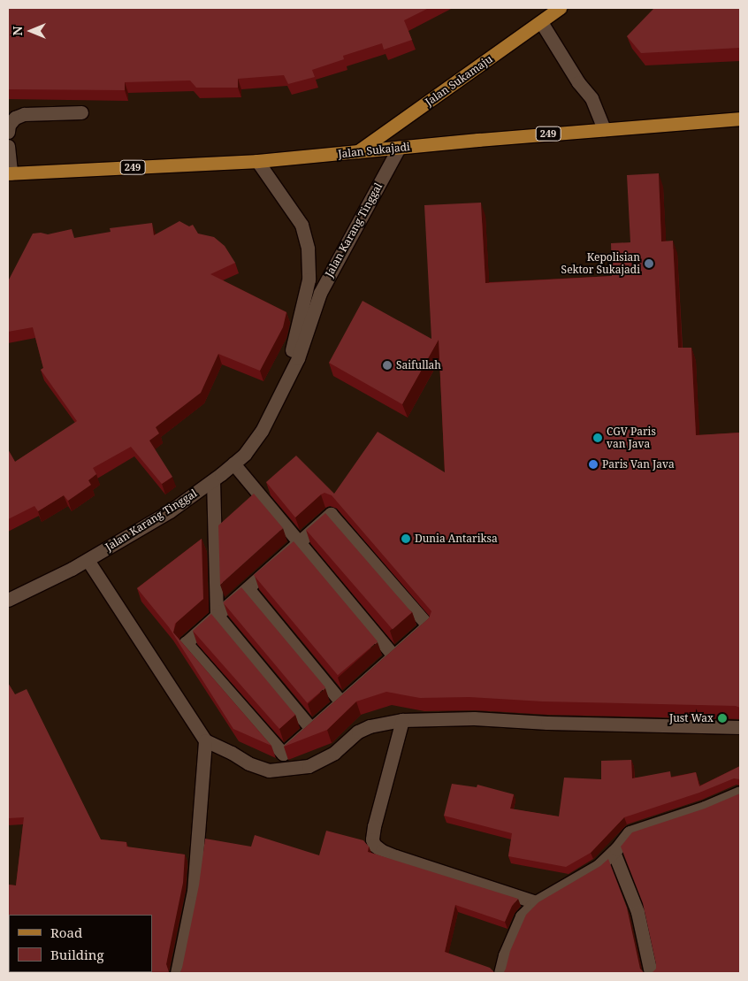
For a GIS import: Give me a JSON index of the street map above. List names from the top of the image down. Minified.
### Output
{"streets":{"main road":["Jalan Sukamaju","249","Jalan Sukajadi"],"street":["Jalan Karang Tinggal"]},"crossings":[["Jalan Sukamaju","Jalan Sukajadi"],["Jalan Sukajadi","Jalan Karang Tinggal"]],"places":["Kepolisian Sektor Sukajadi","Saifullah","CGV Paris van Java","Paris Van Java","Dunia Antariksa","Just Wax"],"legend":["Road","Building"],"north":"left"}
